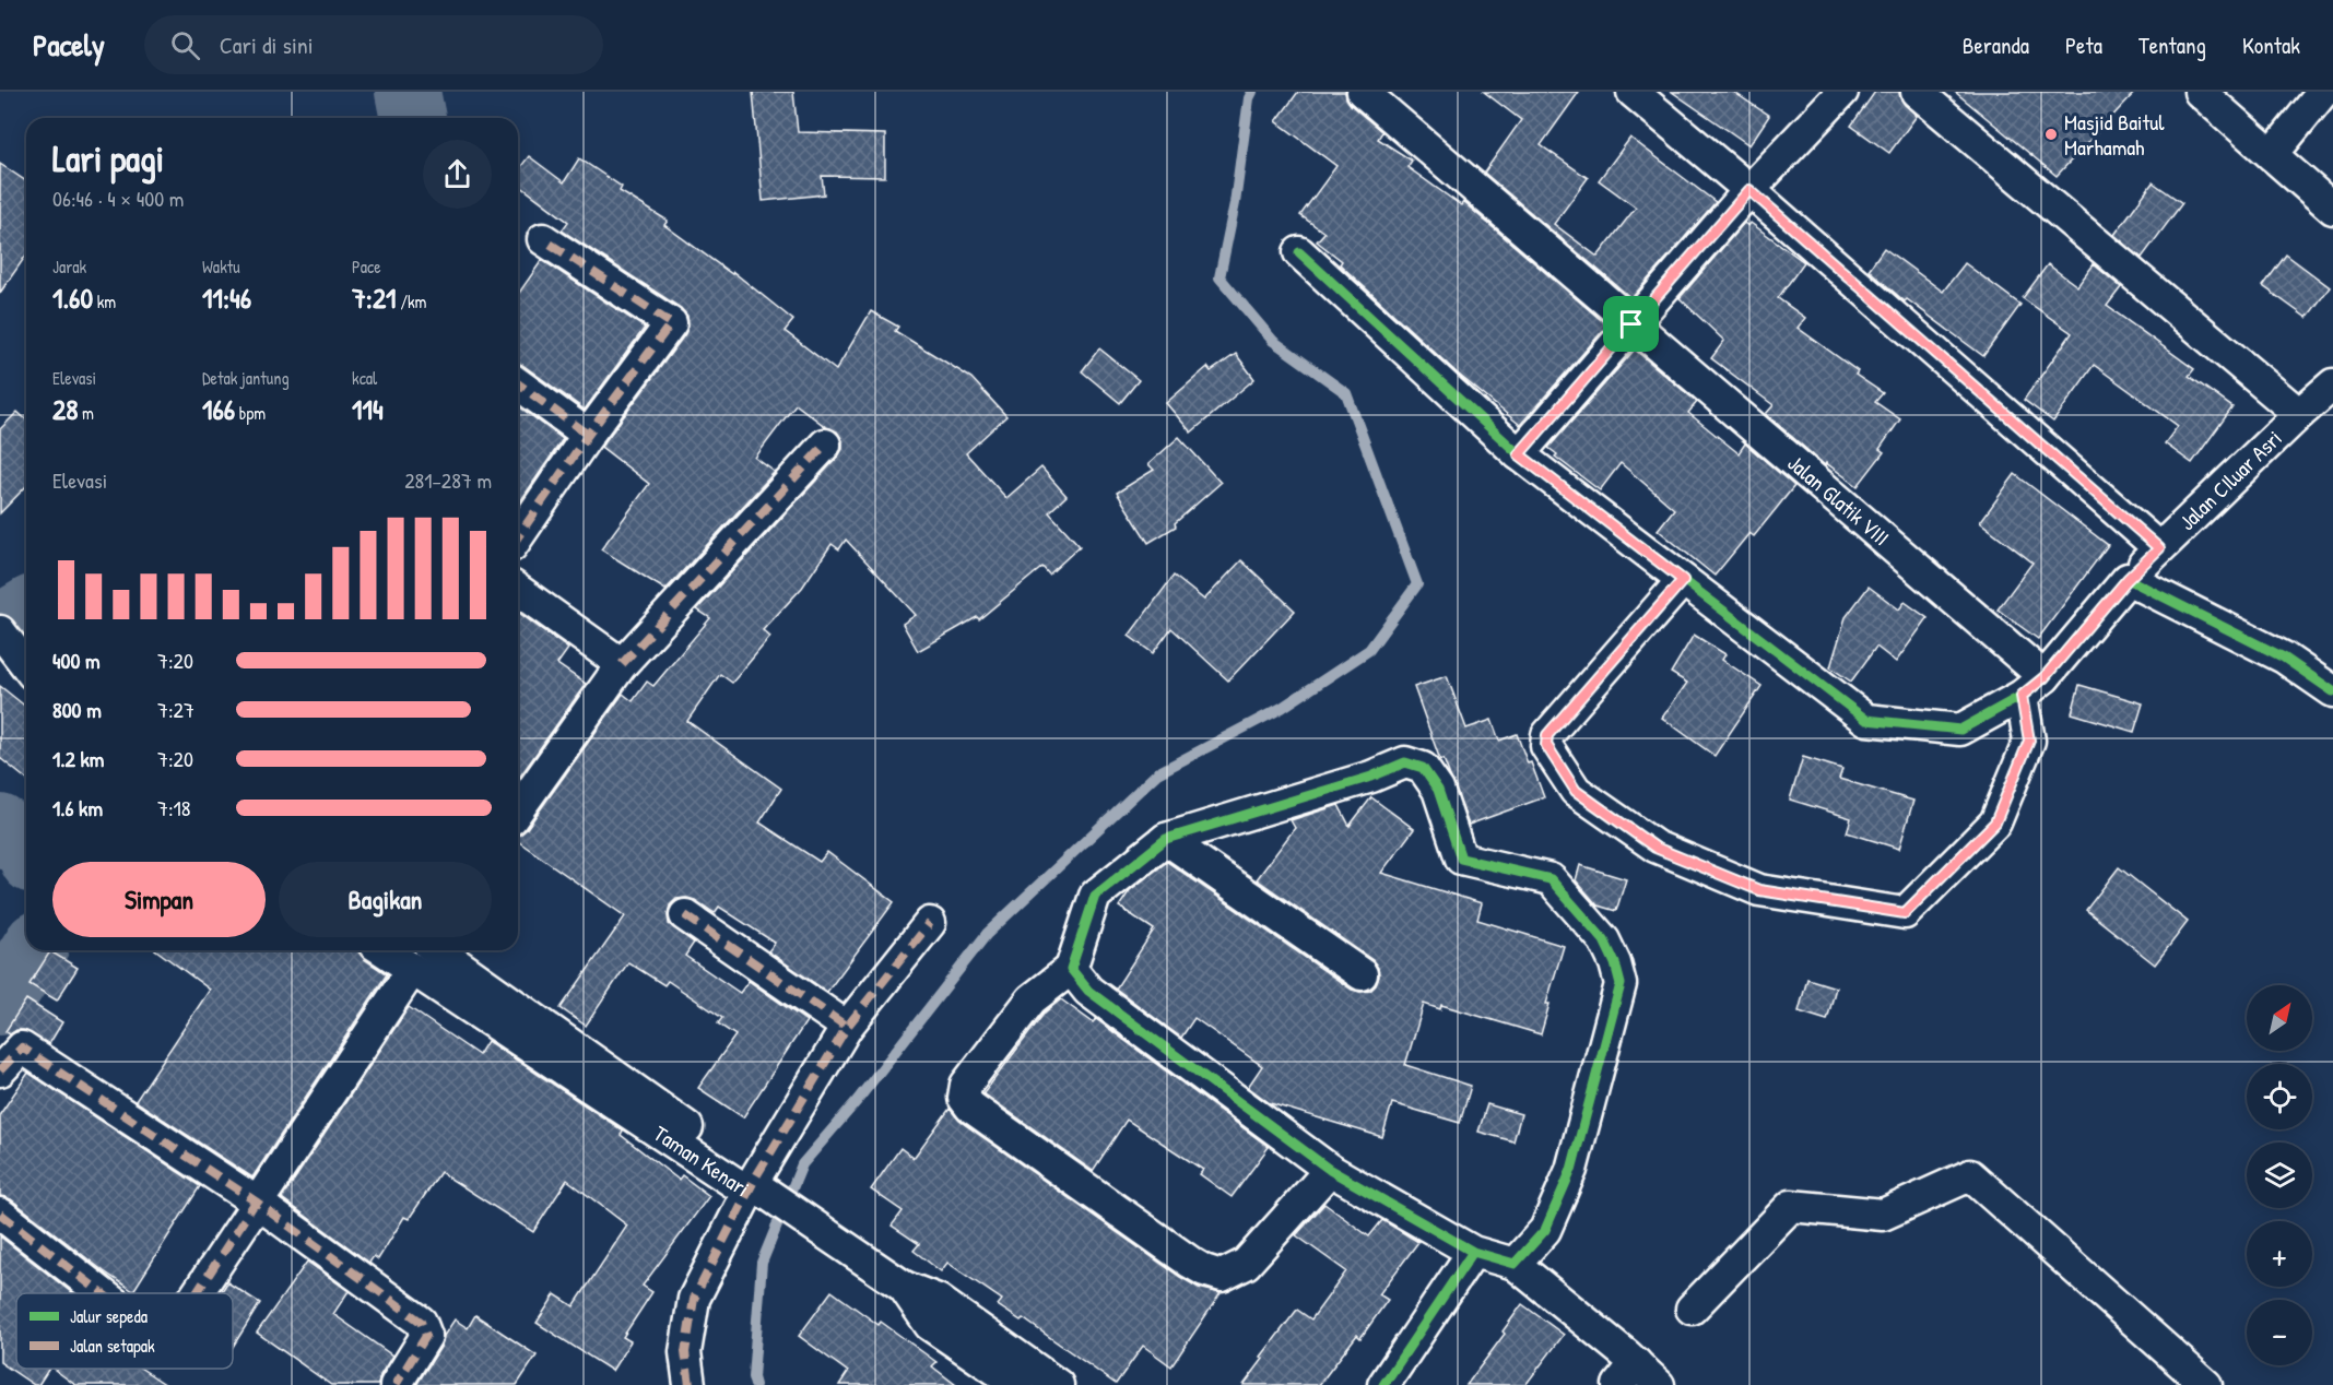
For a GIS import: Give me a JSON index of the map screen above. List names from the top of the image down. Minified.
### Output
{"streets":{"street":["Jalan CIluar Asri","Jalan Glatik VIII","Taman Kenari"]},"crossings":[["Jalan CIluar Asri","Jalan Glatik VIII"]],"places":["Masjid Baitul Marhamah"],"legend":["Jalur sepeda","Jalan setapak"],"north":"top right","page":{"header":"Pacely","search":"Cari di sini","nav":["Beranda","Peta","Tentang","Kontak"],"heading":["Lari pagi","06:46 · 4 × 400 m"],"stats":[["Jarak","1.60 km"],["Waktu","11:46"],["Pace","7:21 /km"],["Elevasi","28 m"],["Detak jantung","166 bpm"],["kcal","114"]],"chart":["Elevasi","281–287 m"],"list":[{"name":"400 m","note":"7:20"},{"name":"800 m","note":"7:27"},{"name":"1.2 km","note":"7:20"},{"name":"1.6 km","note":"7:18"}],"buttons":["Simpan","Bagikan"],"map_buttons":["+","−"]}}
